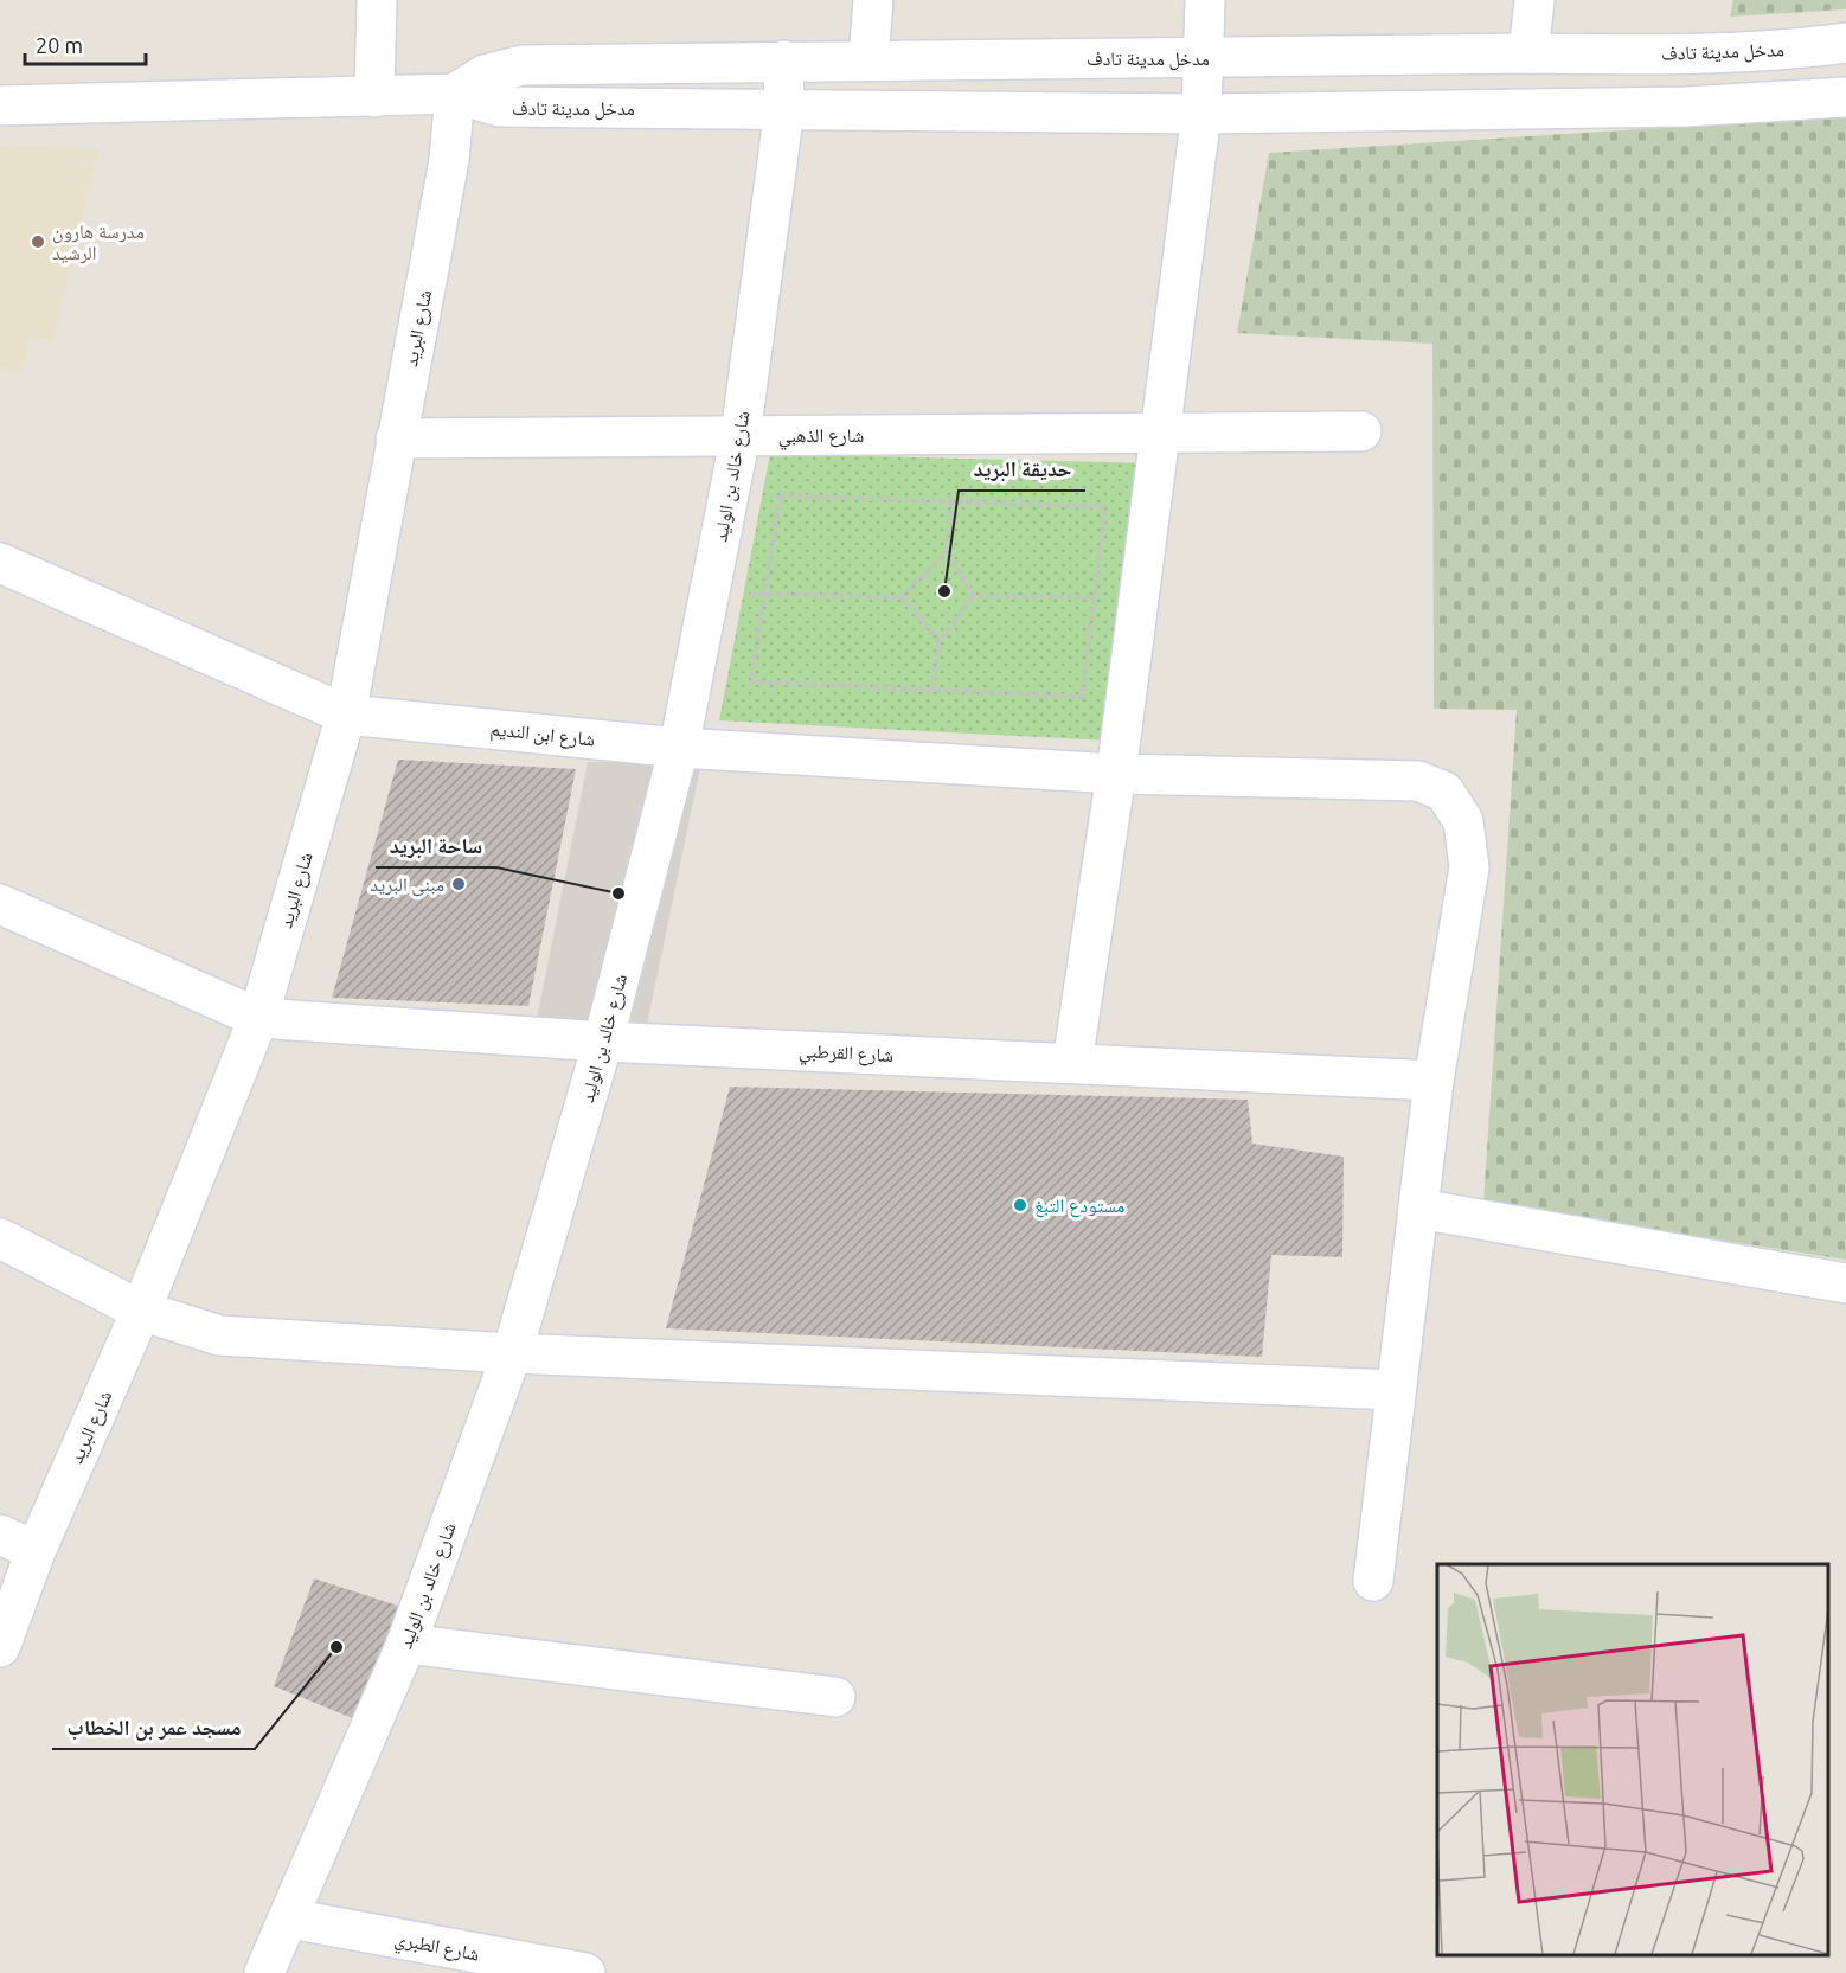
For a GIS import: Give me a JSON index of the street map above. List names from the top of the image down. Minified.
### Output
{"streets":{"street":["مدخل مدينة تادف","شارع البريد","شارع الذهبي","شارع خالد بن الوليد","شارع ابن النديم","شارع القرطبي","شارع الطبري"]},"crossings":[["مدخل مدينة تادف","شارع البريد"],["مدخل مدينة تادف","شارع خالد بن الوليد"],["شارع البريد","شارع الذهبي"],["شارع البريد","شارع ابن النديم"],["شارع البريد","شارع القرطبي"],["شارع الذهبي","شارع خالد بن الوليد"],["شارع خالد بن الوليد","شارع ابن النديم"],["شارع خالد بن الوليد","شارع القرطبي"],["شارع خالد بن الوليد","شارع الطبري"],["شارع ابن النديم","شارع القرطبي"]],"places":["مدرسة هارون الرشيد","حديقة البريد","مبنى البريد","ساحة البريد","مستودع التبغ","مسجد عمر بن الخطاب"],"scale_bar":"20 m"}
